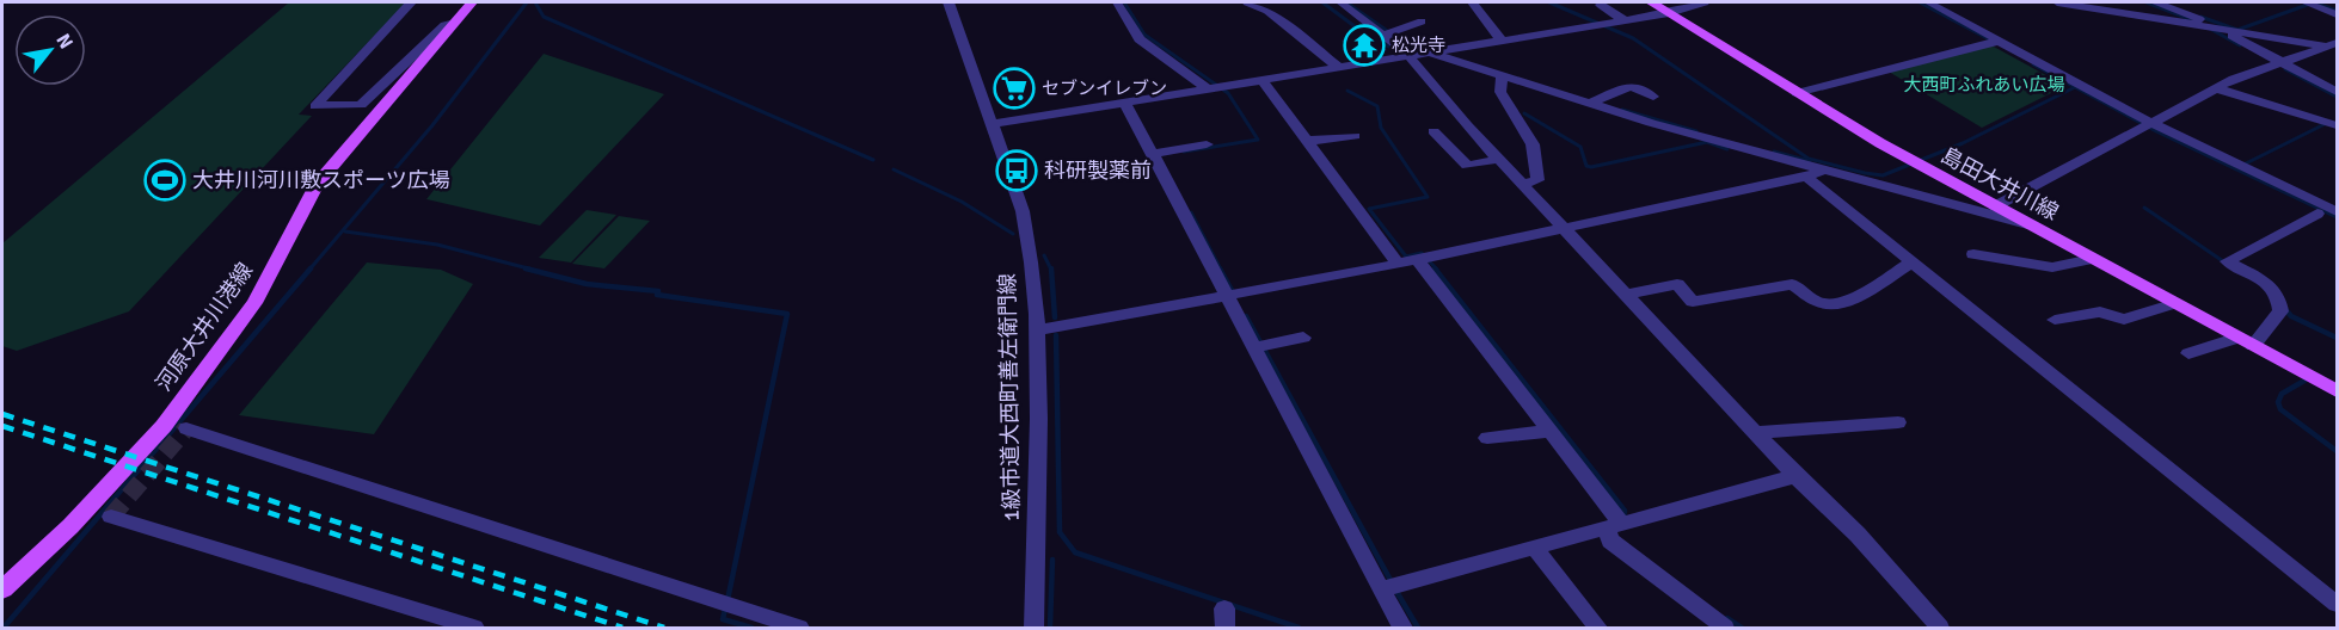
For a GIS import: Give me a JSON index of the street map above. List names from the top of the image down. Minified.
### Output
{"streets":{"main road":["島田大井川線","河原大井川港線"],"street":["1級市道大西町善左衛門線"]},"parks":["大西町ふれあい広場"],"places":{"temple":["松光寺"],"supermarket":["セブンイレブン"],"bus stop":["科研製薬前"],"sports":["大井川河川敷スポーツ広場"]},"north":"top right"}
